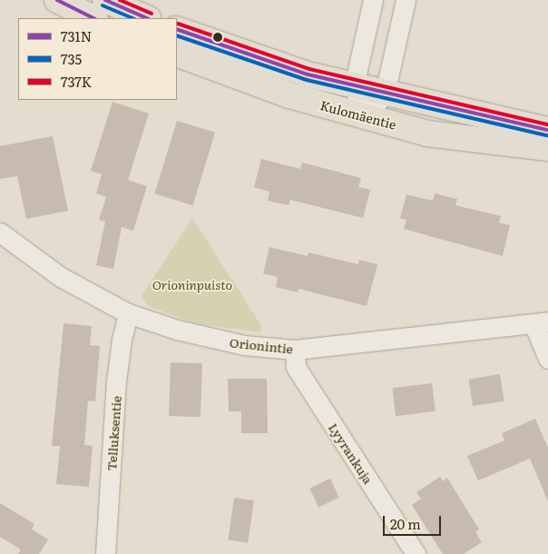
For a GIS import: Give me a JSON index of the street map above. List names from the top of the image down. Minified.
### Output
{"streets":{"main road":["Kulomäentie"],"street":["Orionintie","Telluksentie","Lyyrankuja"]},"crossings":[["Orionintie","Telluksentie"],["Orionintie","Lyyrankuja"]],"parks":["Orioninpuisto"],"lines":["transit line 731N","transit line 737K","transit line 735"],"legend":["731N","735","737K"],"scale_bar":"20 m"}
